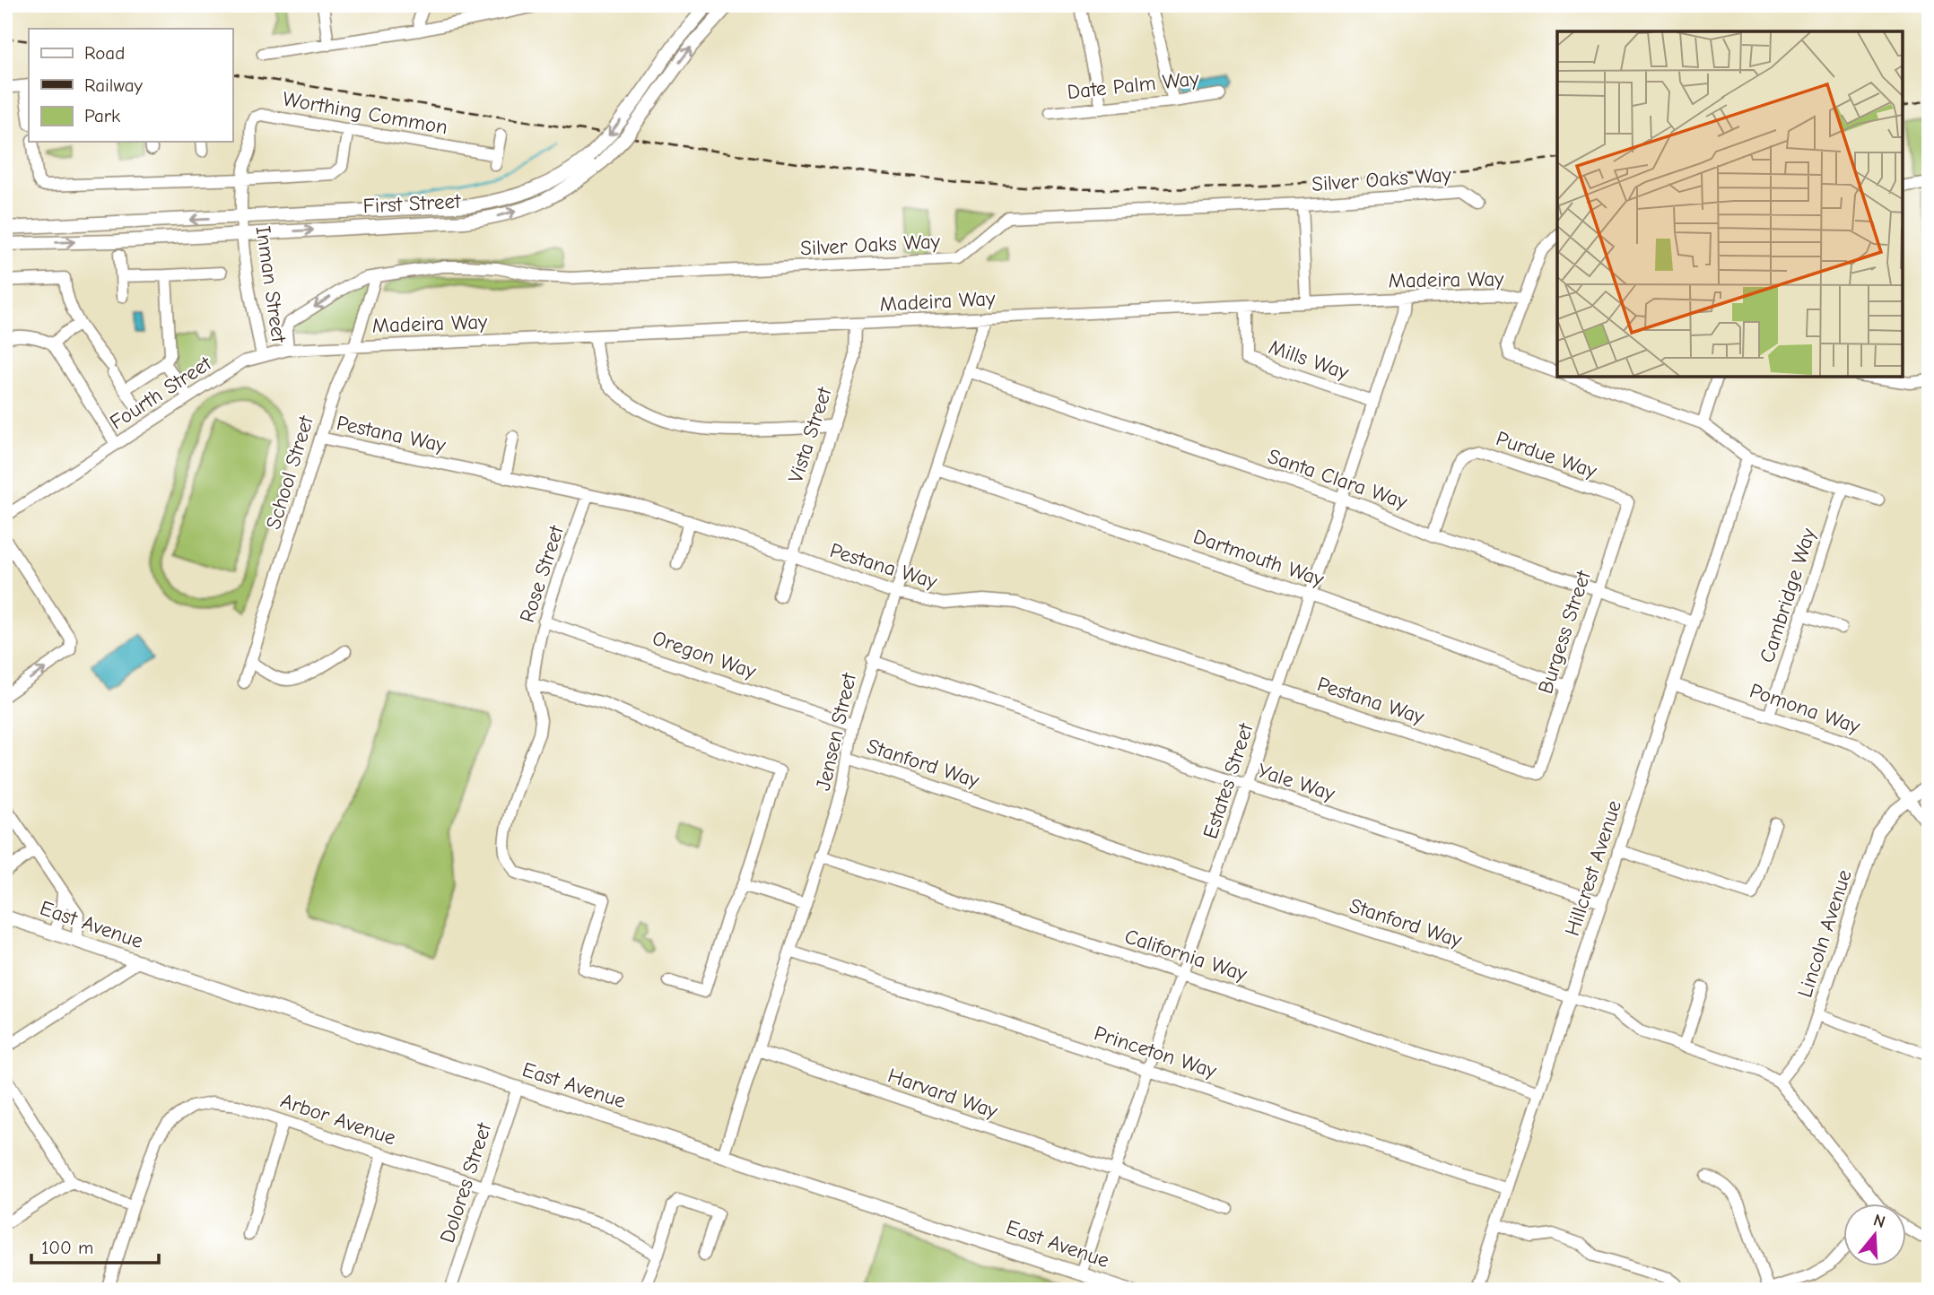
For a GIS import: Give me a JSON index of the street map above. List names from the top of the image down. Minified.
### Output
{"streets":{"main road":["First Street","East Avenue"],"street":["Date Palm Way","Worthing Common","Silver Oaks Way","Madeira Way","Inman Street","Mills Way","Fourth Street","Pestana Way","Vista Street","Purdue Way","School Street","Santa Clara Way","Dartmouth Way","Rose Street","Cambridge Way","Burgess Street","Oregon Way","Pomona Way","Jensen Street","Stanford Way","Estates Street","Yale Way","Hillcrest Avenue","Lincoln Avenue","California Way","Princeton Way","Harvard Way","Arbor Avenue","Dolores Street"]},"crossings":[["Worthing Common","First Street"],["Worthing Common","Inman Street"],["Silver Oaks Way","Fourth Street"],["Silver Oaks Way","School Street"],["First Street","Inman Street"],["Madeira Way","Mills Way"],["Madeira Way","Fourth Street"],["Madeira Way","Vista Street"],["Madeira Way","School Street"],["Madeira Way","Jensen Street"],["Madeira Way","Estates Street"],["Inman Street","Fourth Street"],["Mills Way","Estates Street"],["Fourth Street","School Street"],["Pestana Way","Vista Street"],["Pestana Way","School Street"],["Pestana Way","Rose Street"],["Pestana Way","Burgess Street"],["Pestana Way","Jensen Street"],["Pestana Way","Estates Street"],["Purdue Way","Santa Clara Way"],["Purdue Way","Burgess Street"],["Santa Clara Way","Burgess Street"],["Santa Clara Way","Jensen Street"],["Santa Clara Way","Estates Street"],["Santa Clara Way","Hillcrest Avenue"],["Dartmouth Way","Burgess Street"],["Dartmouth Way","Jensen Street"],["Dartmouth Way","Estates Street"],["Rose Street","Oregon Way"],["Cambridge Way","Pomona Way"],["Oregon Way","Jensen Street"],["Pomona Way","Hillcrest Avenue"],["Pomona Way","Lincoln Avenue"],["Jensen Street","Stanford Way"],["Jensen Street","Yale Way"],["Jensen Street","East Avenue"],["Jensen Street","California Way"],["Jensen Street","Princeton Way"],["Jensen Street","Harvard Way"],["Stanford Way","Estates Street"],["Stanford Way","Hillcrest Avenue"],["Stanford Way","Lincoln Avenue"],["Estates Street","Yale Way"],["Estates Street","East Avenue"],["Estates Street","California Way"],["Estates Street","Princeton Way"],["Estates Street","Harvard Way"],["Yale Way","Hillcrest Avenue"],["Hillcrest Avenue","California Way"],["Hillcrest Avenue","Princeton Way"],["East Avenue","Dolores Street"],["Arbor Avenue","Dolores Street"]],"legend":["Road","Railway","Park"],"scale_bar":"100 m","north":"top"}
